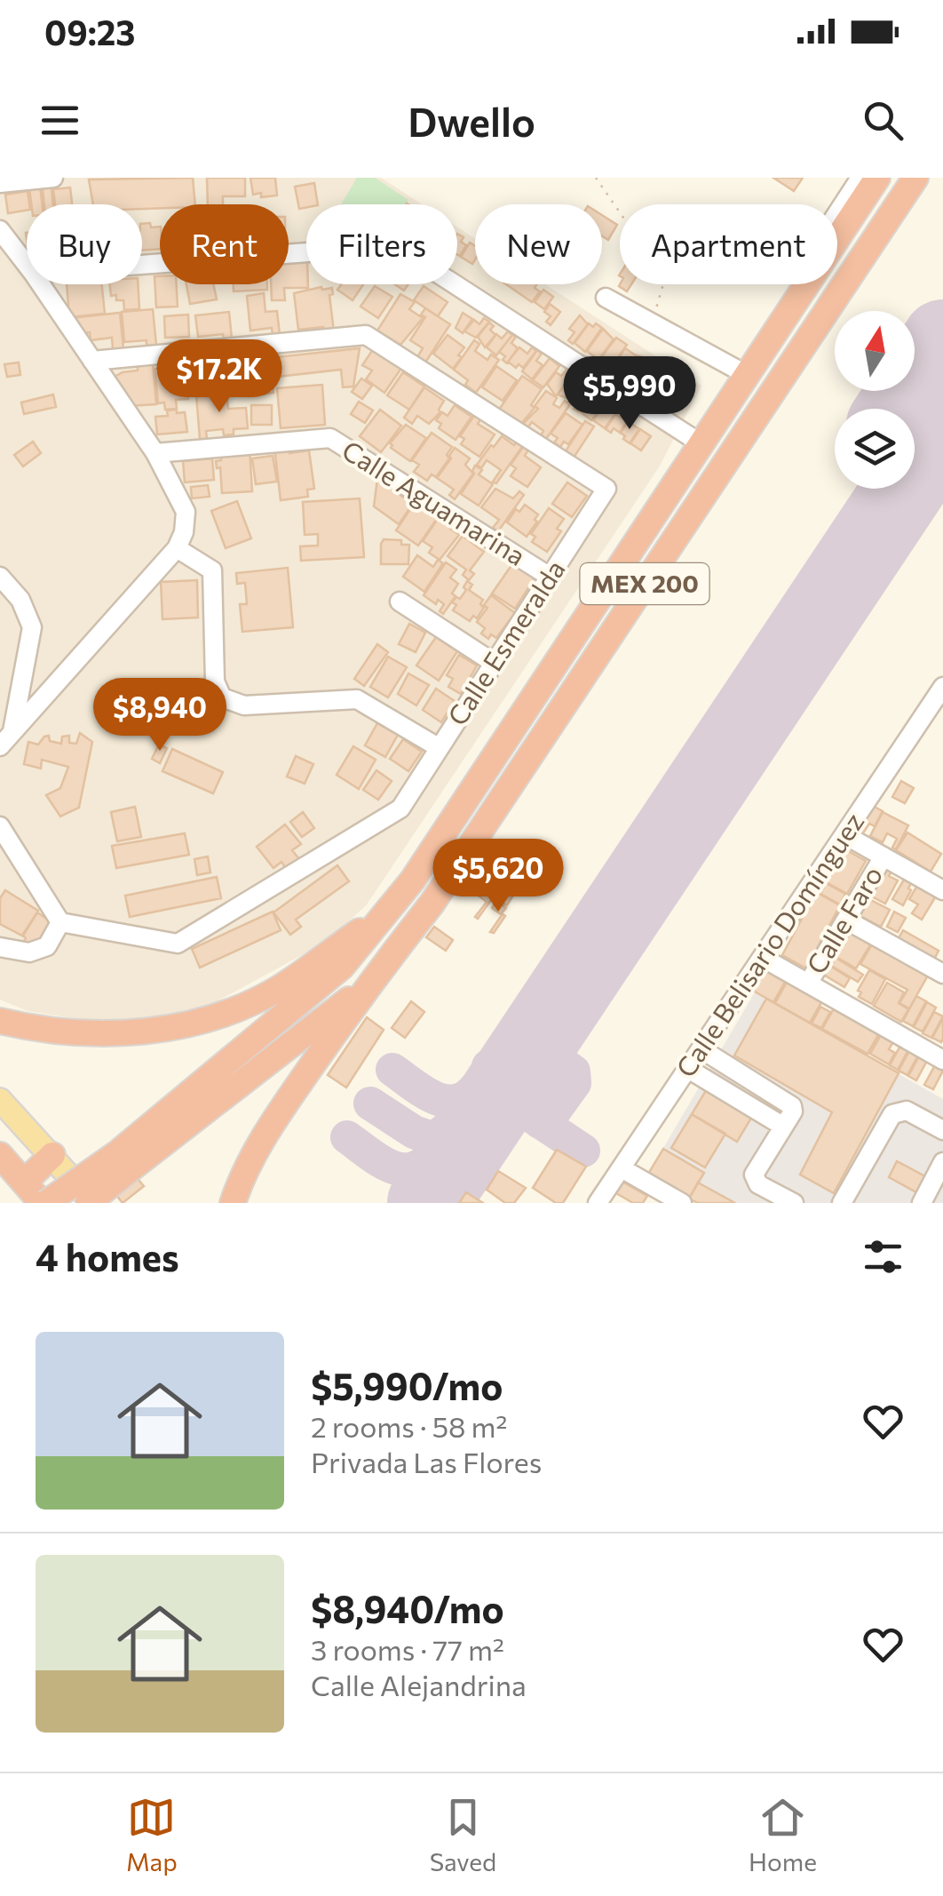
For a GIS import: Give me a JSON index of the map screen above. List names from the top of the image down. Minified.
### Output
{"streets":{"highway":["MEX 200"],"street":["Calle Aguamarina","Calle Esmeralda","Calle Faro","Calle Belisario Domínguez"]},"crossings":[["Calle Aguamarina","Calle Esmeralda"]],"north":"top","page":{"status":"09:23","header":"Dwello","chip":["Buy","Rent","Filters","New","Apartment"],"price":["$17.2K","$5,990","$8,940","$5,620"],"heading":"4 homes","list":[{"name":"$5,990/mo","note":"2 rooms · 58 m² · Privada Las Flores"},{"name":"$8,940/mo","note":"3 rooms · 77 m² · Calle Alejandrina"}],"tabs":["Map","Saved","Home"]}}
